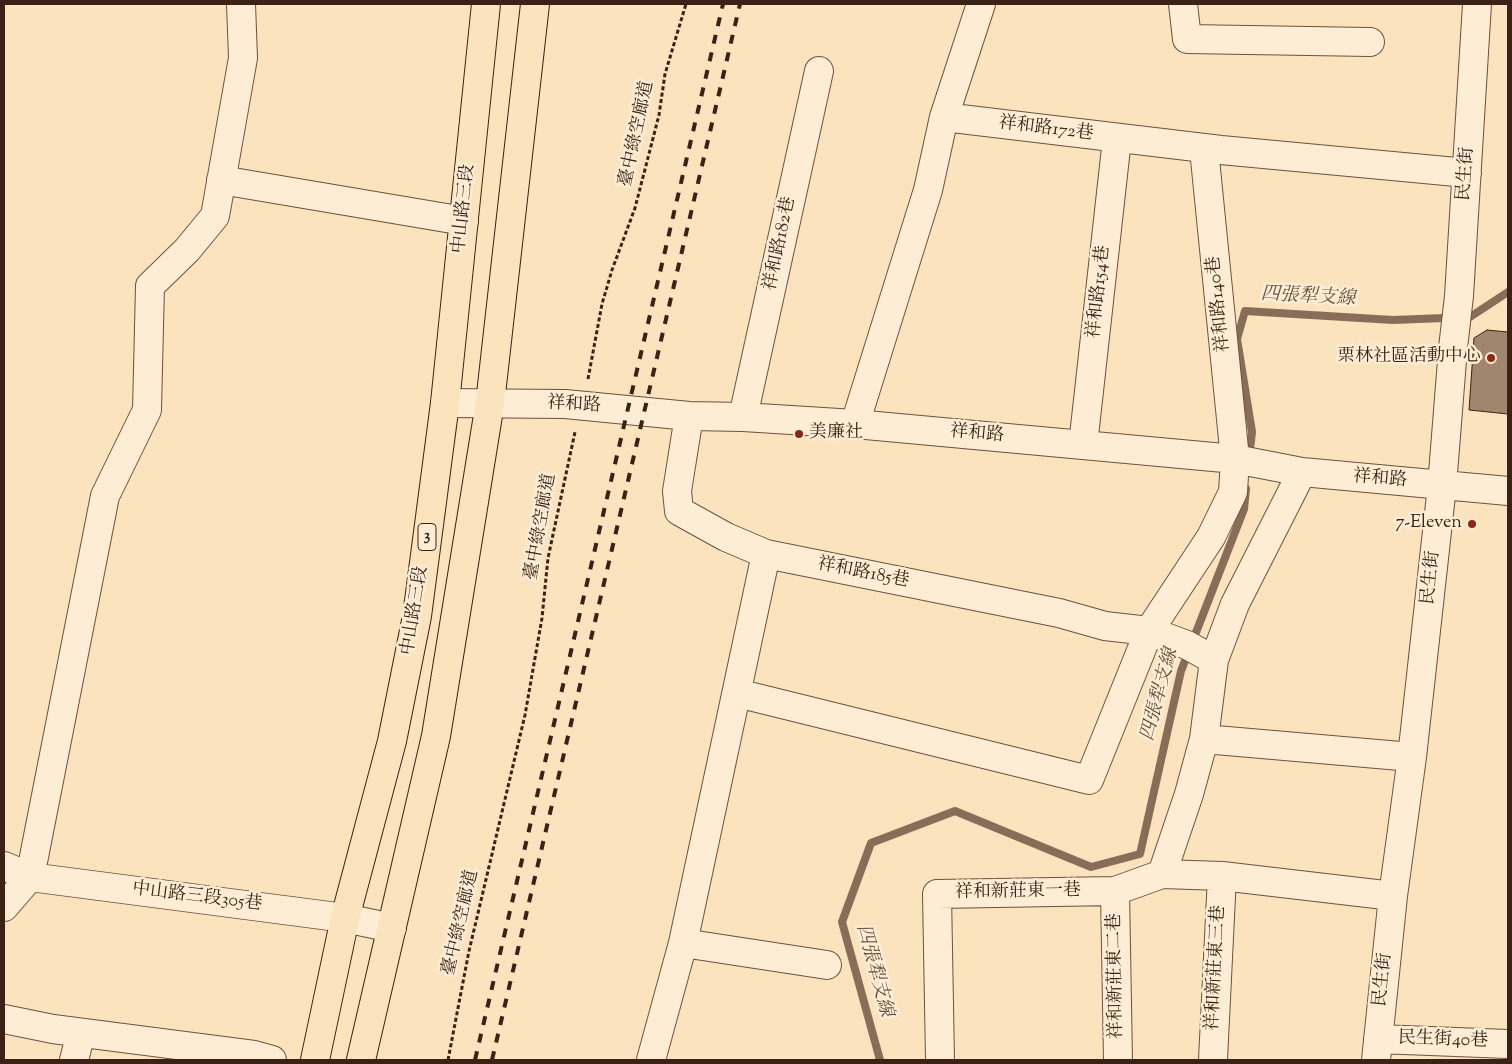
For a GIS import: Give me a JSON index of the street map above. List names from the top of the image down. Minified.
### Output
{"streets":{"main road":["中山路三段","3"],"street":["祥和路172巷","民生街","祥和路182巷","祥和路154巷","祥和路140巷","祥和路","祥和路185巷","祥和新莊東一巷","中山路三段305巷","祥和新莊東三巷","祥和新莊東二巷","民生街40巷"],"path":["臺中綠空廊道"]},"crossings":[["祥和路172巷","民生街"],["祥和路172巷","祥和路154巷"],["祥和路172巷","祥和路140巷"],["臺中綠空廊道","祥和路"],["民生街","祥和路"],["民生街","民生街40巷"],["中山路三段","祥和路"],["中山路三段","中山路三段305巷"],["祥和路182巷","祥和路"],["祥和路154巷","祥和路"],["祥和路140巷","祥和路"],["祥和路140巷","祥和路185巷"],["祥和路","祥和路185巷"],["祥和新莊東一巷","祥和新莊東二巷"]],"water":["四張犁支線"],"places":["栗林社區活動中心","美廉社","7-Eleven"]}
